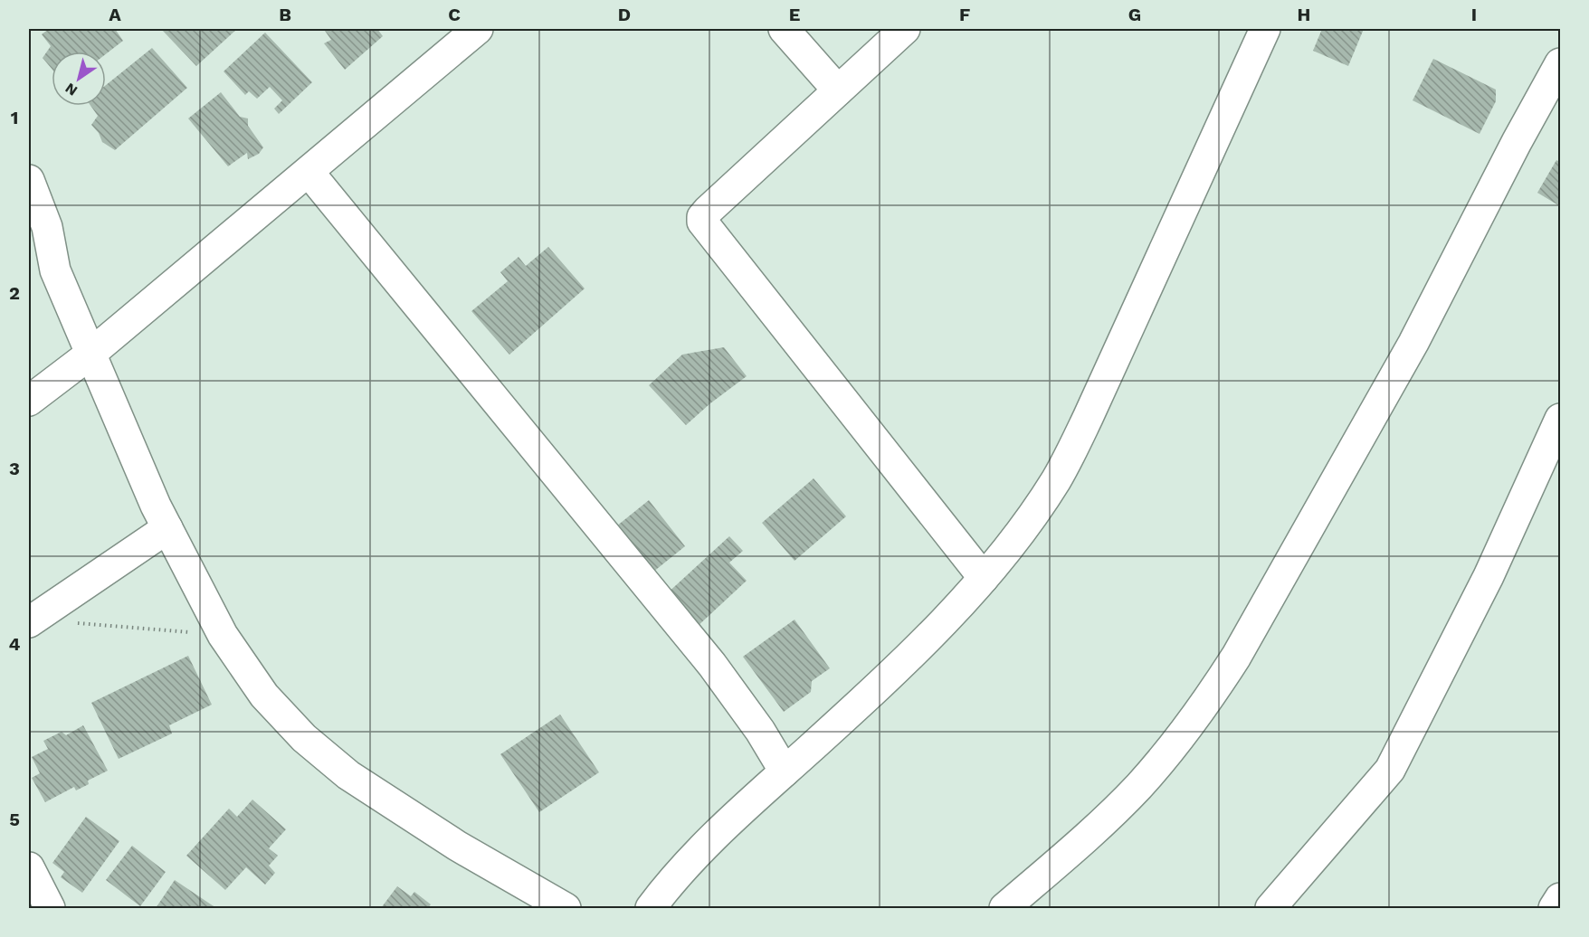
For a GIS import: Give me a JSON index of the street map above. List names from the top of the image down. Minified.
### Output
{"north":"bottom left","grid":{"columns":["A","B","C","D","E","F","G","H","I"],"rows":["1","2","3","4","5"]}}
